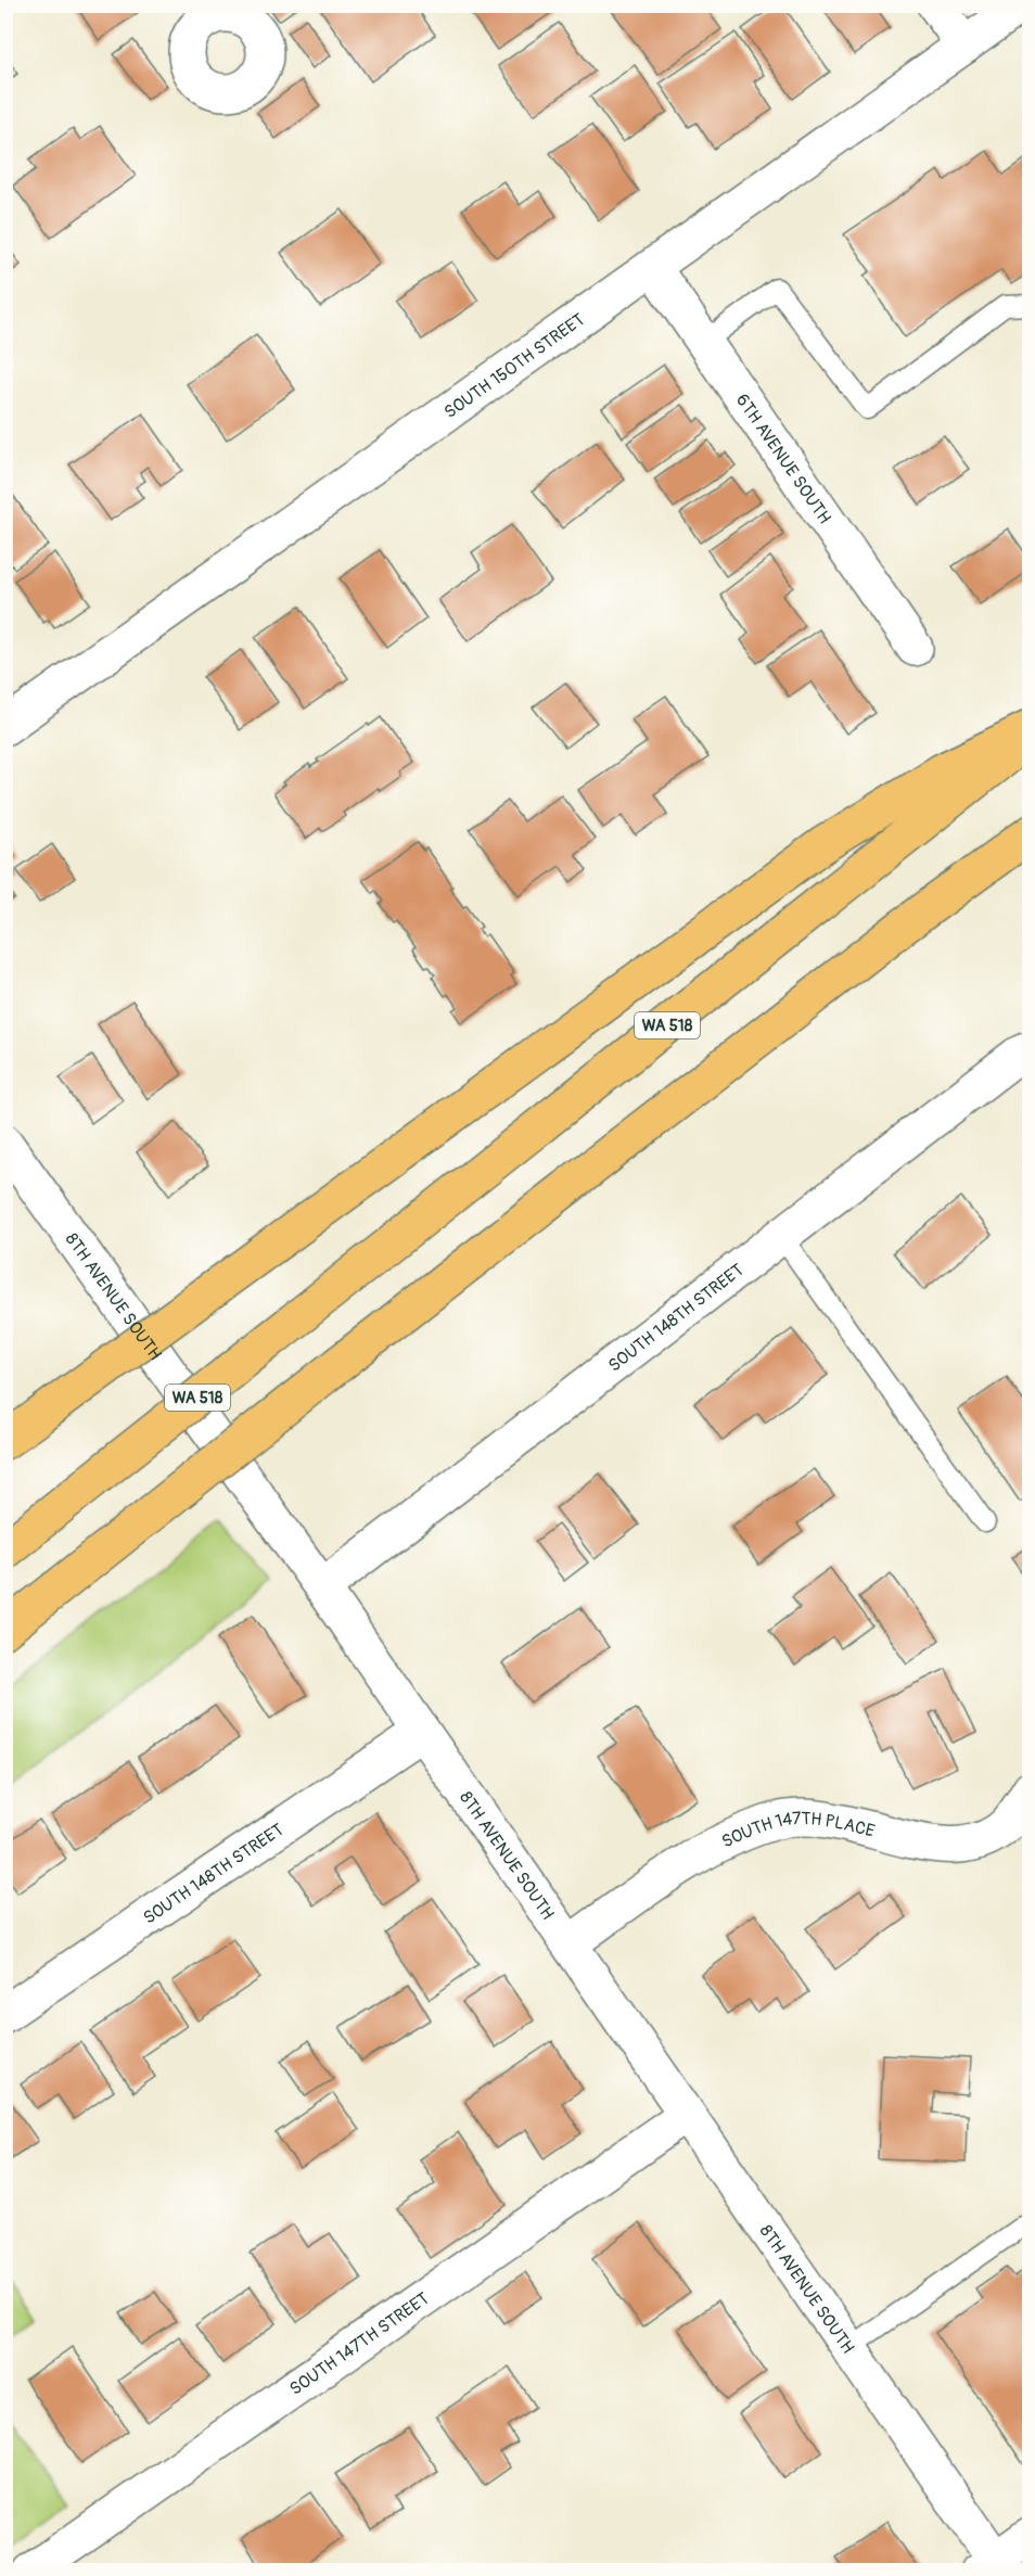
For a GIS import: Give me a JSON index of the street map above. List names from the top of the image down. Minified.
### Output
{"streets":{"highway":["WA 518"],"street":["SOUTH 150TH STREET","6TH AVENUE SOUTH","8TH AVENUE SOUTH","SOUTH 148TH STREET","SOUTH 147TH PLACE","SOUTH 147TH STREET"]},"crossings":[["SOUTH 150TH STREET","6TH AVENUE SOUTH"],["8TH AVENUE SOUTH","SOUTH 148TH STREET"],["8TH AVENUE SOUTH","SOUTH 147TH PLACE"],["8TH AVENUE SOUTH","SOUTH 147TH STREET"]]}
